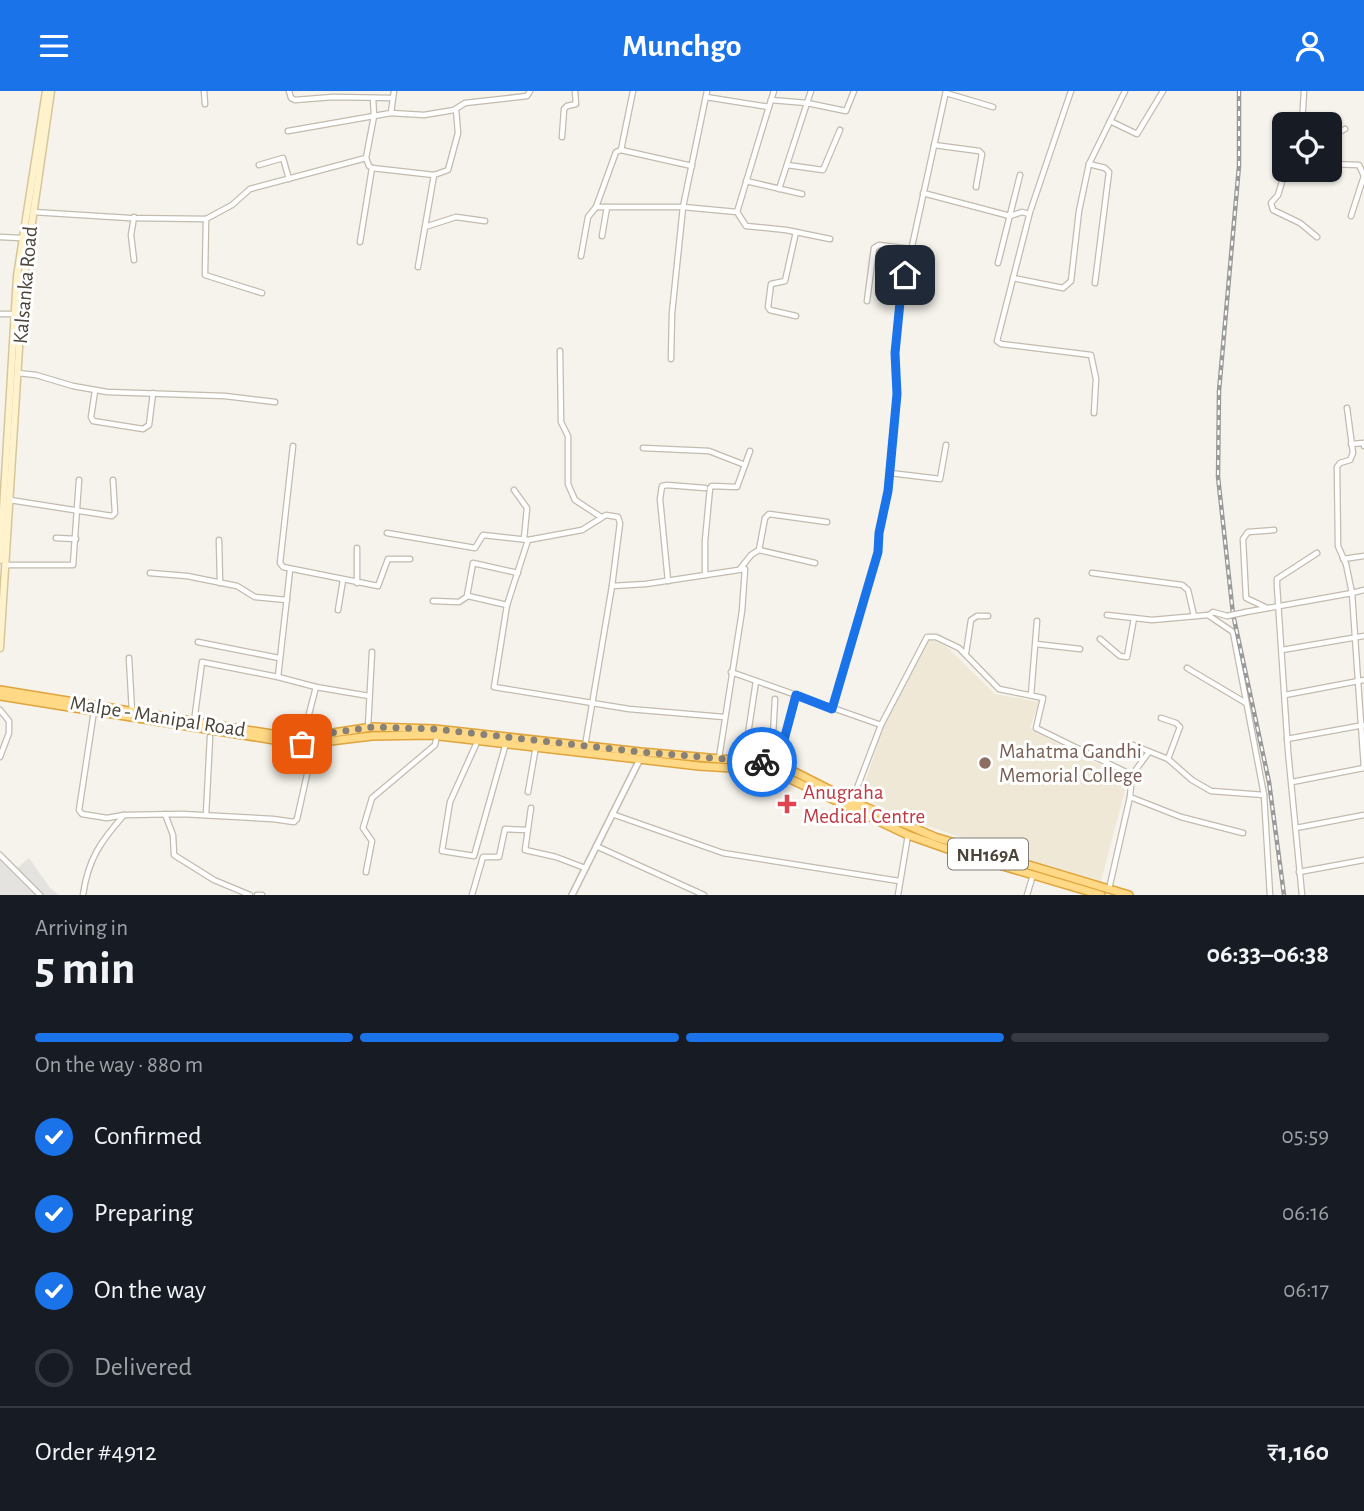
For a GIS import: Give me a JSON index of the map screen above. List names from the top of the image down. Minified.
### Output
{"streets":{"highway":["Malpe - Manipal Road","NH169A"],"main road":["Kalsanka Road"]},"places":{"other":["Mahatma Gandhi Memorial College"],"health":["Anugraha Medical Centre"]},"page":{"header":"Munchgo","heading":["5 min","Arriving in","06:33–06:38"],"panel":["Order #4912","₹1,160"],"bar":"On the way · 880 m","list":[["Confirmed","05:59"],["Preparing","06:16"],["On the way","06:17"],"Delivered"]}}
